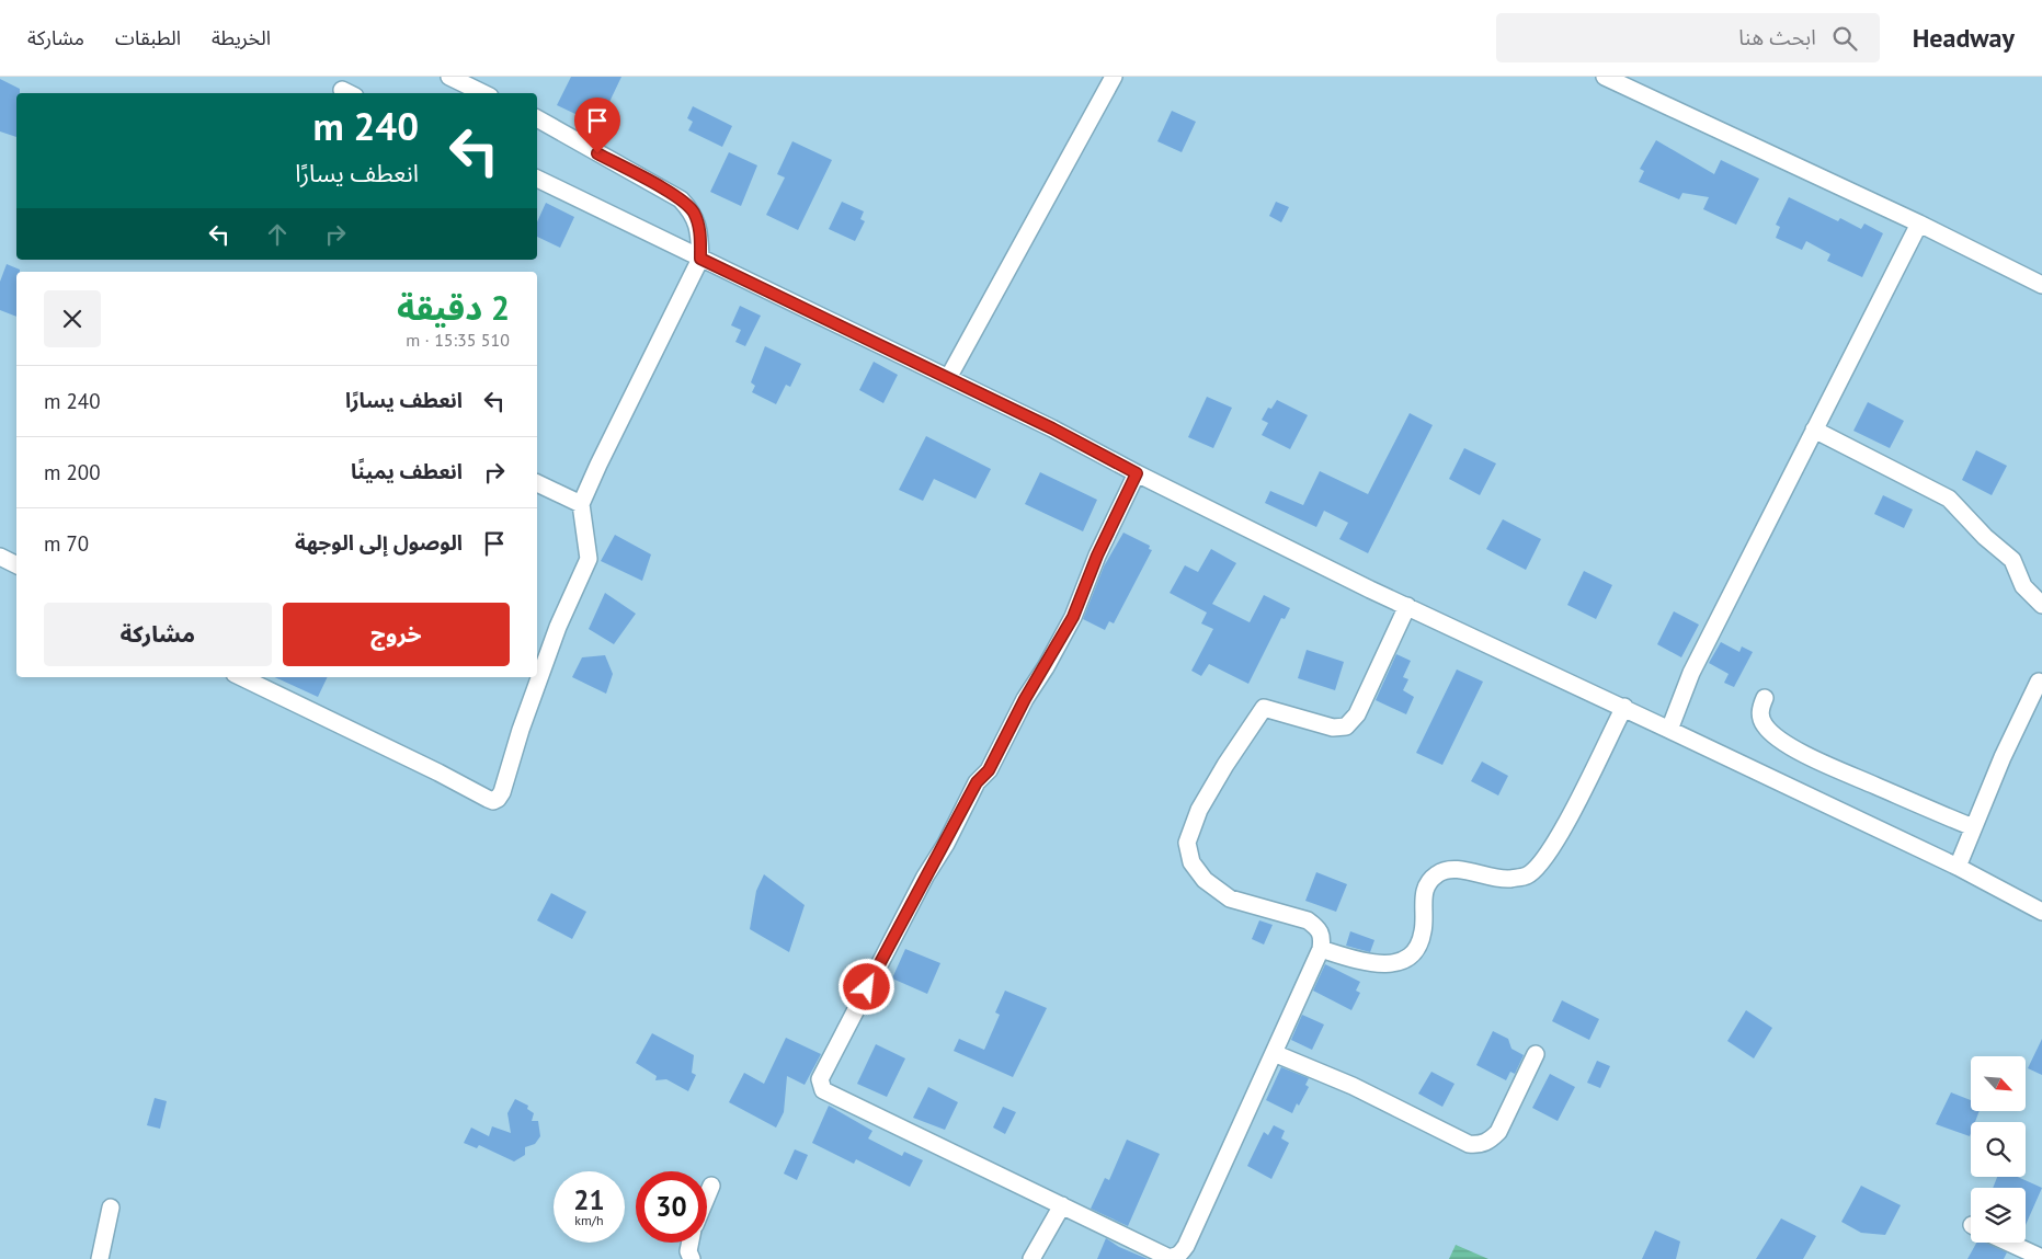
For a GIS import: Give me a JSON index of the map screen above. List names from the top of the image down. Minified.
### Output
{"north":"bottom right","page":{"header":"Headway","search":"ابحث هنا","nav":["الخريطة","الطبقات","مشاركة"],"turn":["240 m","انعطف يسارًا"],"heading":["2 دقيقة","510 m · 15:35"],"list":[{"name":"انعطف يسارًا","value":"240 m"},{"name":"انعطف يمينًا","value":"200 m"},{"name":"الوصول إلى الوجهة","value":"70 m"}],"buttons":["خروج","مشاركة"],"speed":"21 km/h","limit":"30"}}
